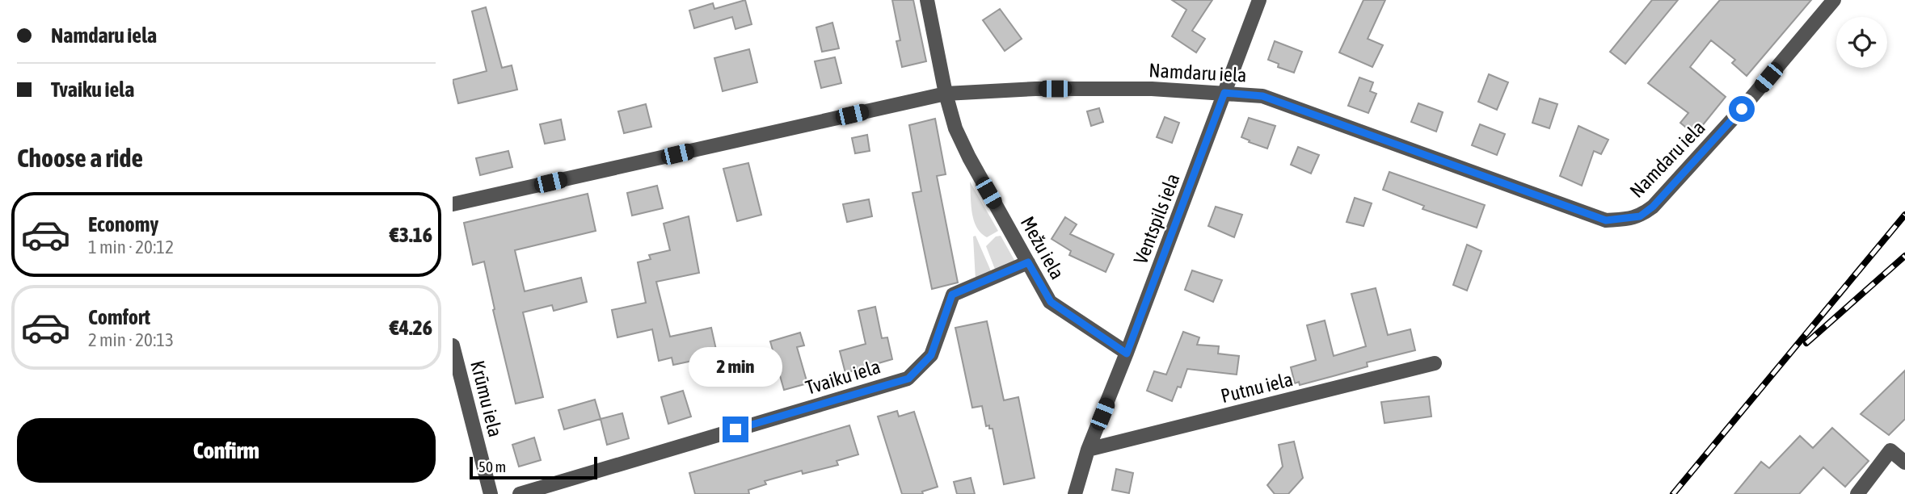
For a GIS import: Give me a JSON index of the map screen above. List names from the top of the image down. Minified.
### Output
{"streets":{"street":["Namdaru iela","Ventspils iela","Mežu iela","Tvaiku iela","Putnu iela","Krūmu iela"]},"crossings":[["Namdaru iela","Ventspils iela"],["Namdaru iela","Mežu iela"],["Ventspils iela","Mežu iela"],["Ventspils iela","Putnu iela"],["Mežu iela","Tvaiku iela"]],"scale_bar":"50 m","page":{"banner":["Namdaru iela","Tvaiku iela"],"heading":"Choose a ride","list":[{"name":"Economy","note":"1 min · 20:12","value":"€3.16"},{"name":"Comfort","note":"2 min · 20:13","value":"€4.26"}],"bubble":"2 min","buttons":"Confirm","scale":"50 m"}}
